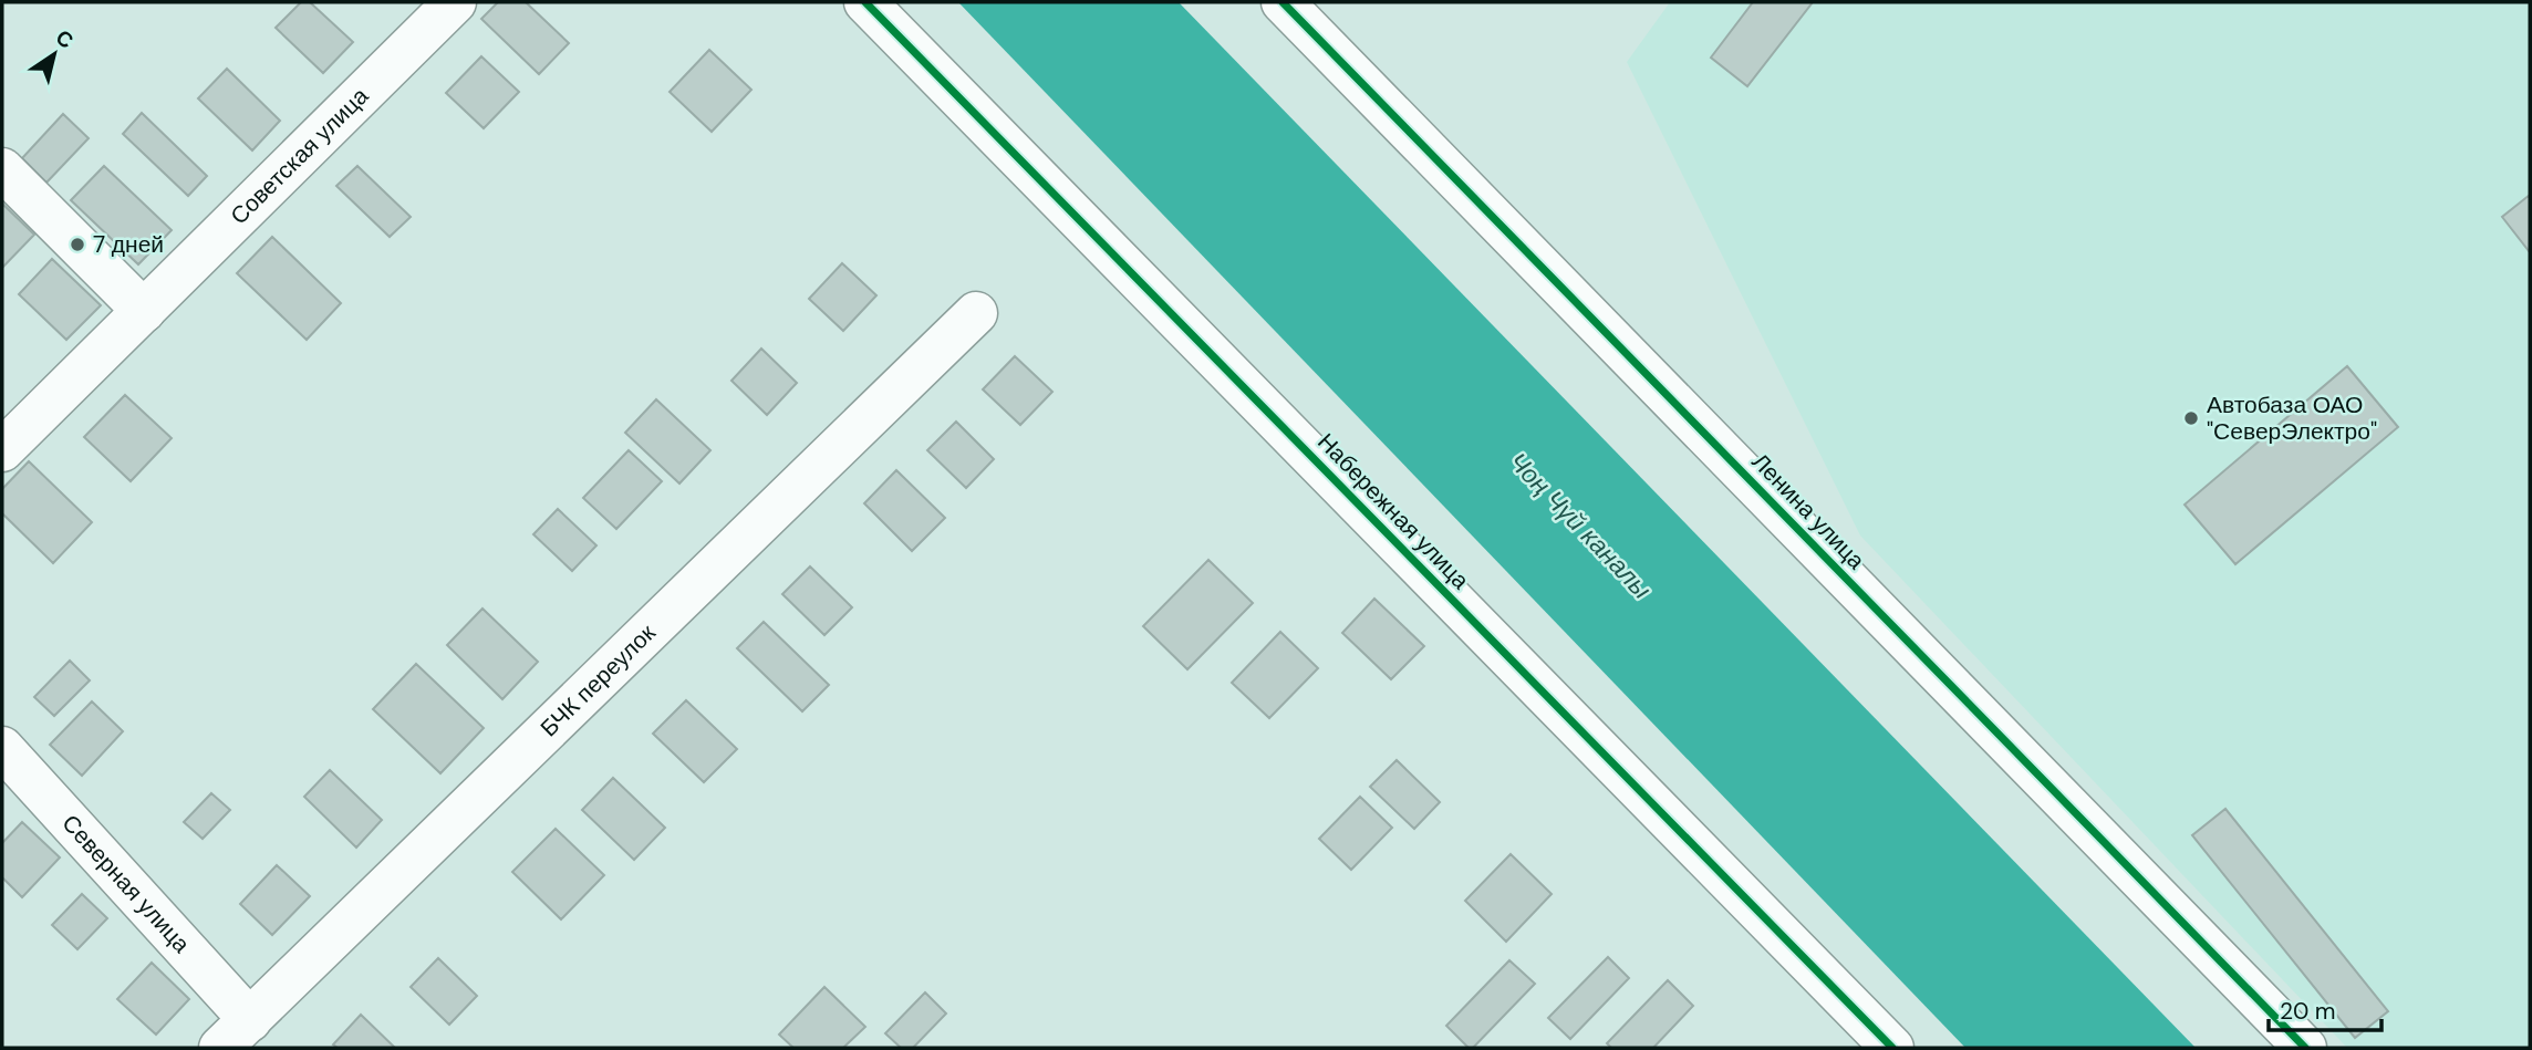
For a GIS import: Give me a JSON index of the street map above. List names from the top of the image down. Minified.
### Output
{"streets":{"street":["Советская улица","Набережная улица","Ленина улица","БЧК переулок","Северная улица"]},"crossings":[["БЧК переулок","Северная улица"]],"water":["Чоң Чүй каналы"],"places":["7 дней","Автобаза ОАО \"СеверЭлектро\""],"scale_bar":"20 m","north":"top right"}
